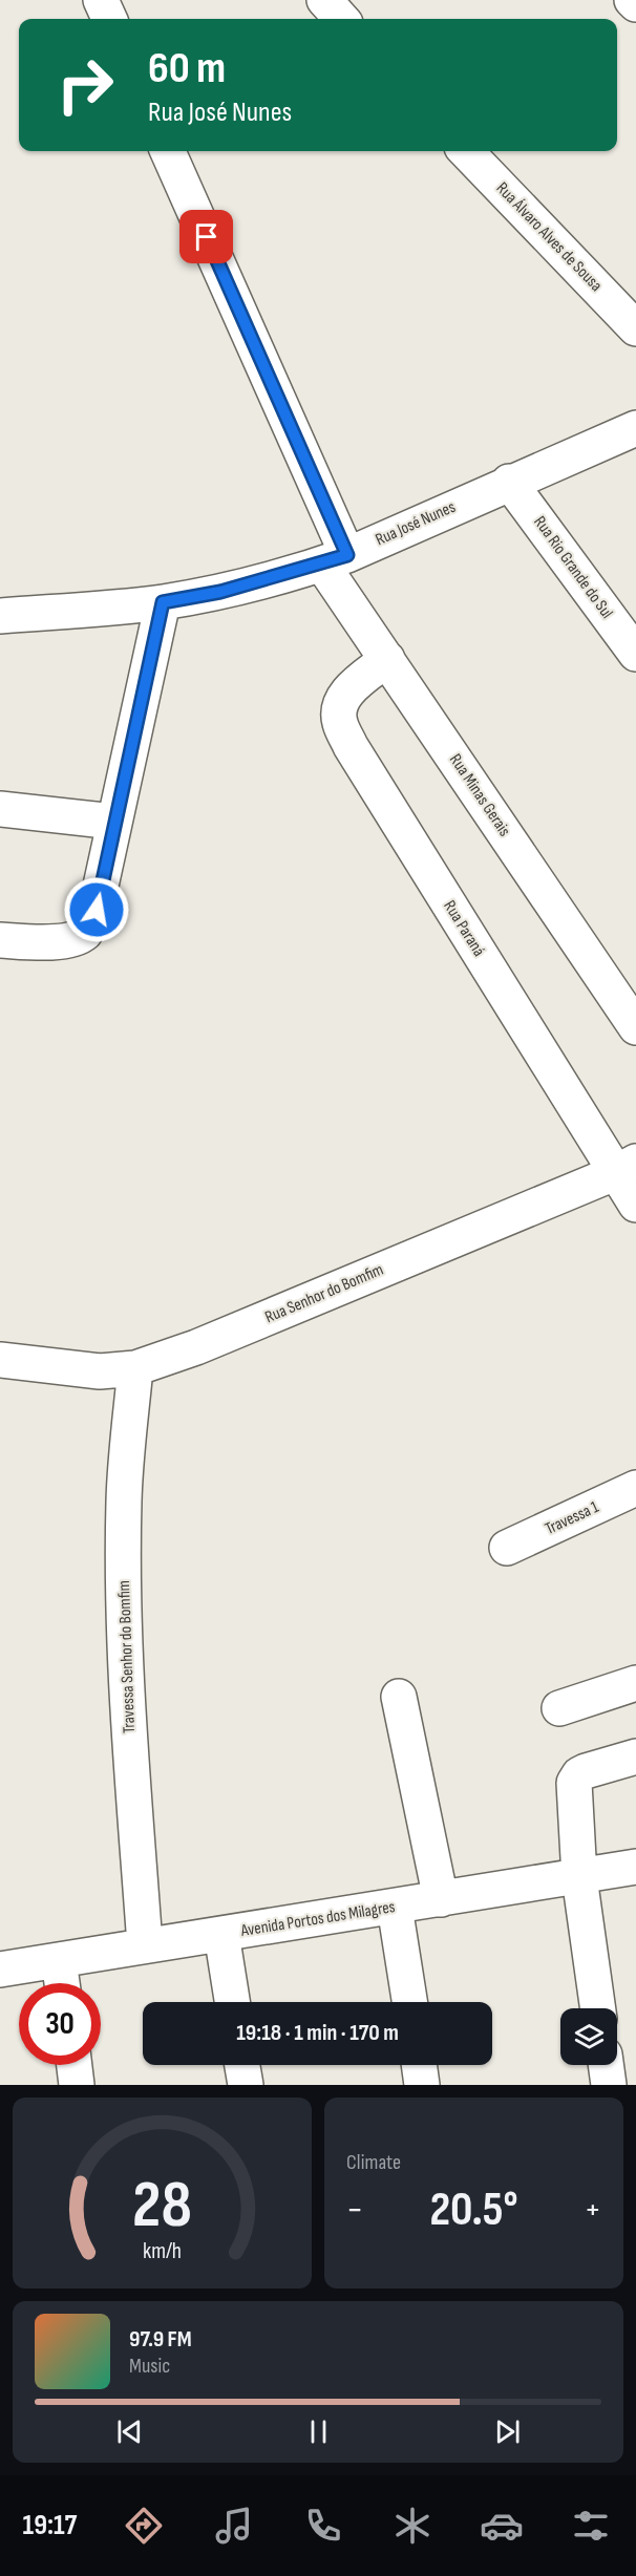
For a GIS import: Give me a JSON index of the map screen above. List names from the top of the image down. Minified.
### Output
{"streets":{"street":["Rua Álvaro Alves de Sousa","Rua José Nunes","Rua Rio Grande do Sul","Rua Minas Gerais","Rua Paraná","Rua Senhor do Bomfim","Travessa 1","Travessa Senhor do Bomfim","Avenida Portos dos Milagres"]},"crossings":[["Rua José Nunes","Rua Rio Grande do Sul"],["Rua José Nunes","Rua Minas Gerais"],["Rua Minas Gerais","Rua Paraná"],["Rua Paraná","Rua Senhor do Bomfim"],["Rua Senhor do Bomfim","Travessa Senhor do Bomfim"],["Travessa Senhor do Bomfim","Avenida Portos dos Milagres"]],"page":{"turn":["60 m","Rua José Nunes"],"limit":"30","trip":"19:18 · 1 min · 170 m","tile":"Climate","heat":["−","20.5°","+"],"song":["97.9 FM","Music"],"tabs":"19:17","gauge":["28","km/h"]}}
